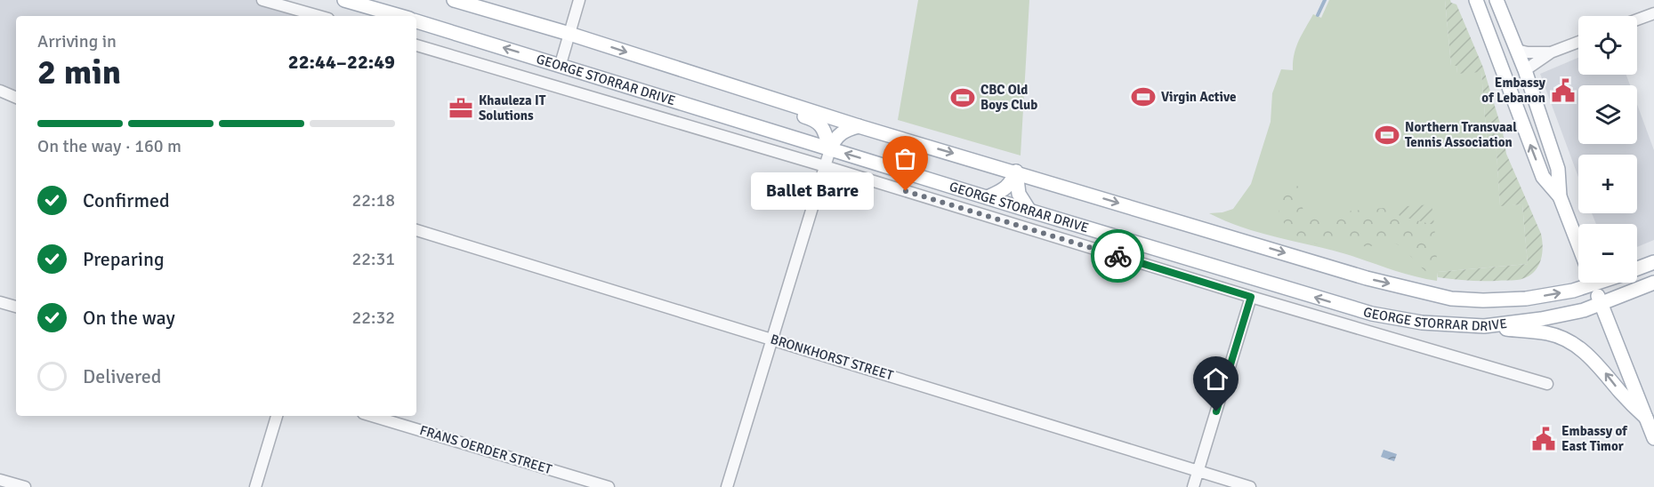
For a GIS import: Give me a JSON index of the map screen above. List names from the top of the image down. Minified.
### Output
{"streets":{"main road":["GEORGE STORRAR DRIVE"],"street":["BRONKHORST STREET","FRANS OERDER STREET"]},"places":{"public building":["Embassy of Lebanon","Embassy of East Timor"],"sports":["Virgin Active","CBC Old Boys Club","Northern Transvaal Tennis Association"],"office":["Khauleza IT Solutions"],"other":["Ballet Barre"]},"page":{"map_buttons":["+","−"],"heading":["2 min","Arriving in","22:44–22:49"],"bar":"On the way · 160 m","list":[["Confirmed","22:18"],["Preparing","22:31"],["On the way","22:32"],"Delivered"],"bubble":"Ballet Barre"}}
